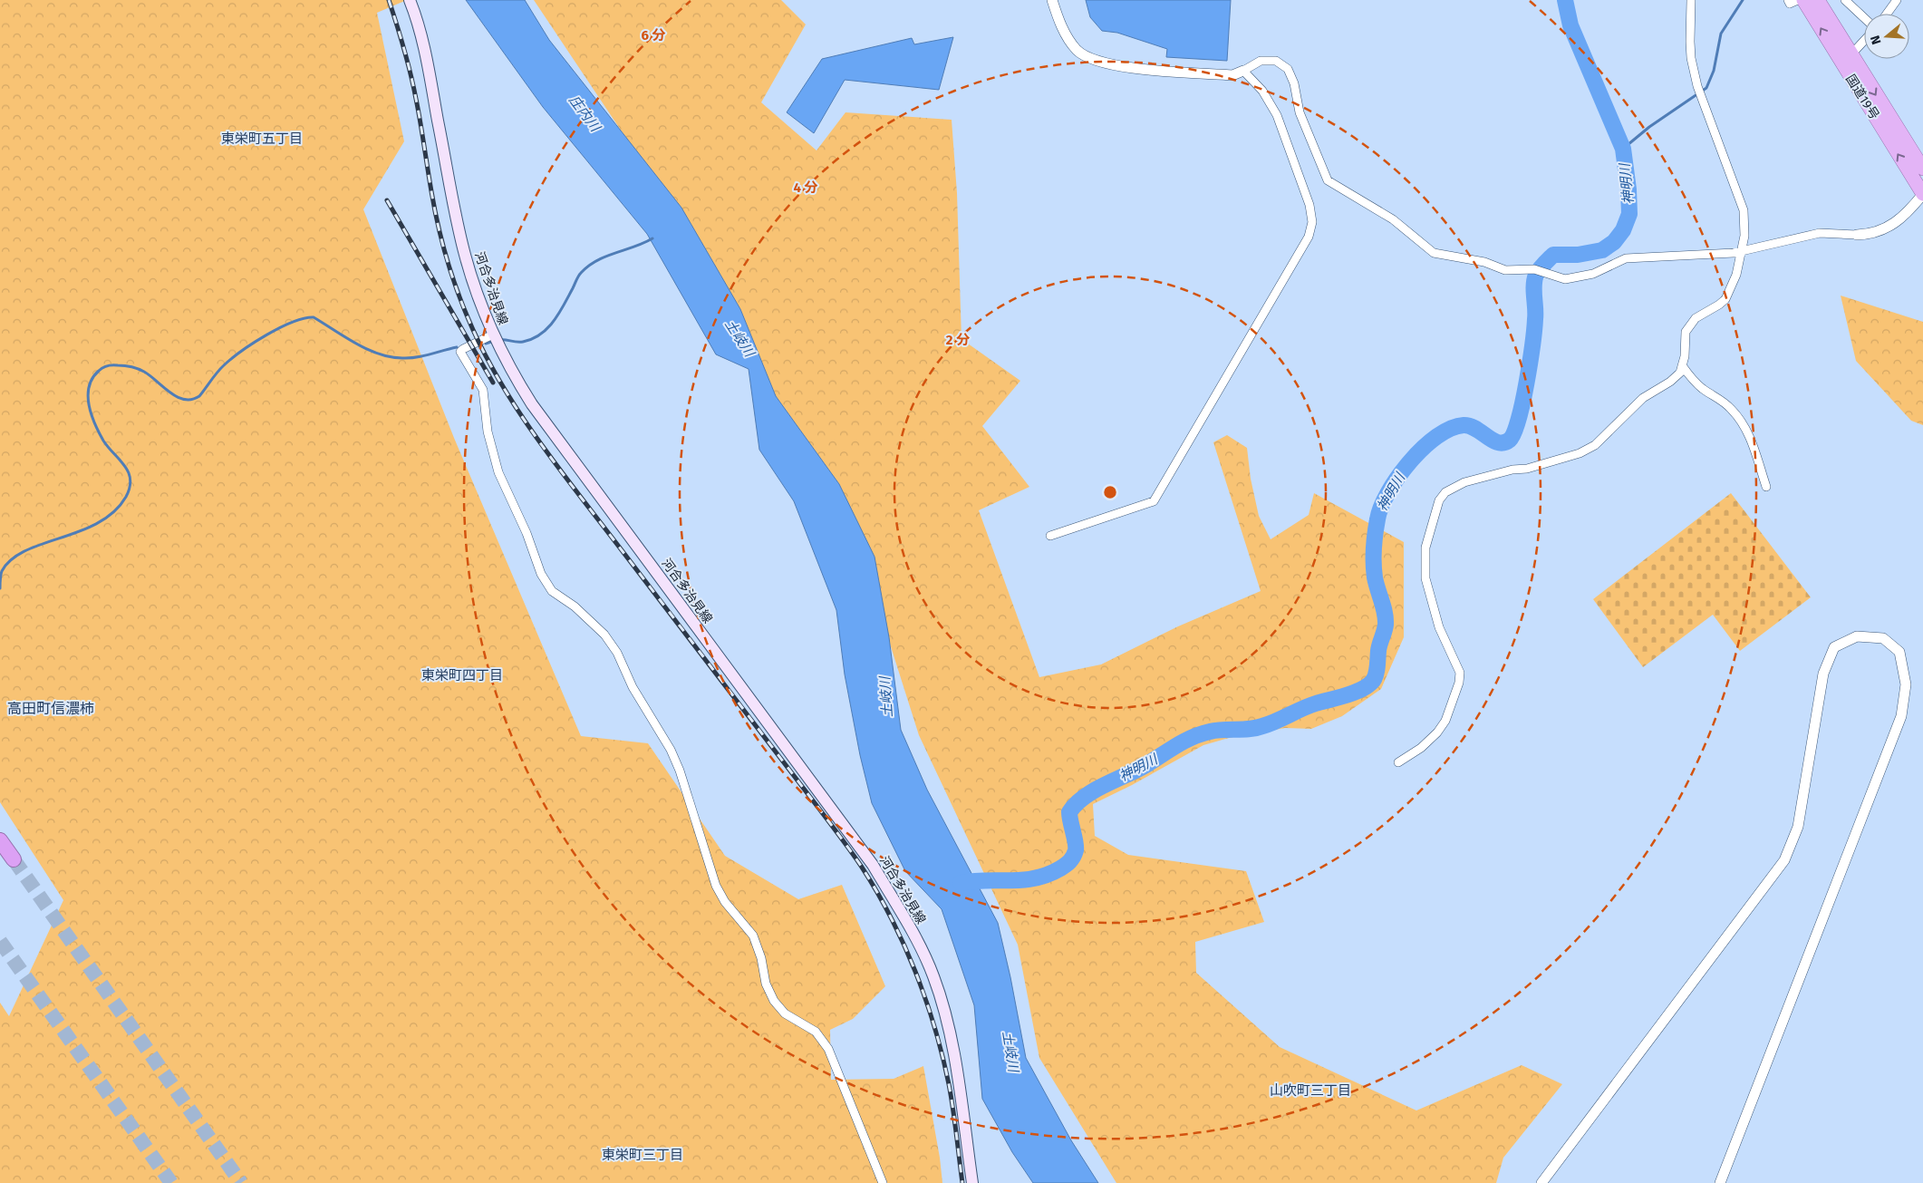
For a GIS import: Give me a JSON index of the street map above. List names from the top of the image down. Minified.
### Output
{"streets":{"highway":["国道19号"],"main road":["河合多治見線"]},"districts":["東栄町五丁目","東栄町四丁目","高田町信濃柿","山吹町三丁目","東栄町三丁目"],"water":["庄内川","神明川","土岐川"],"north":"left","rings":["6 分","4 分","2 分"]}
